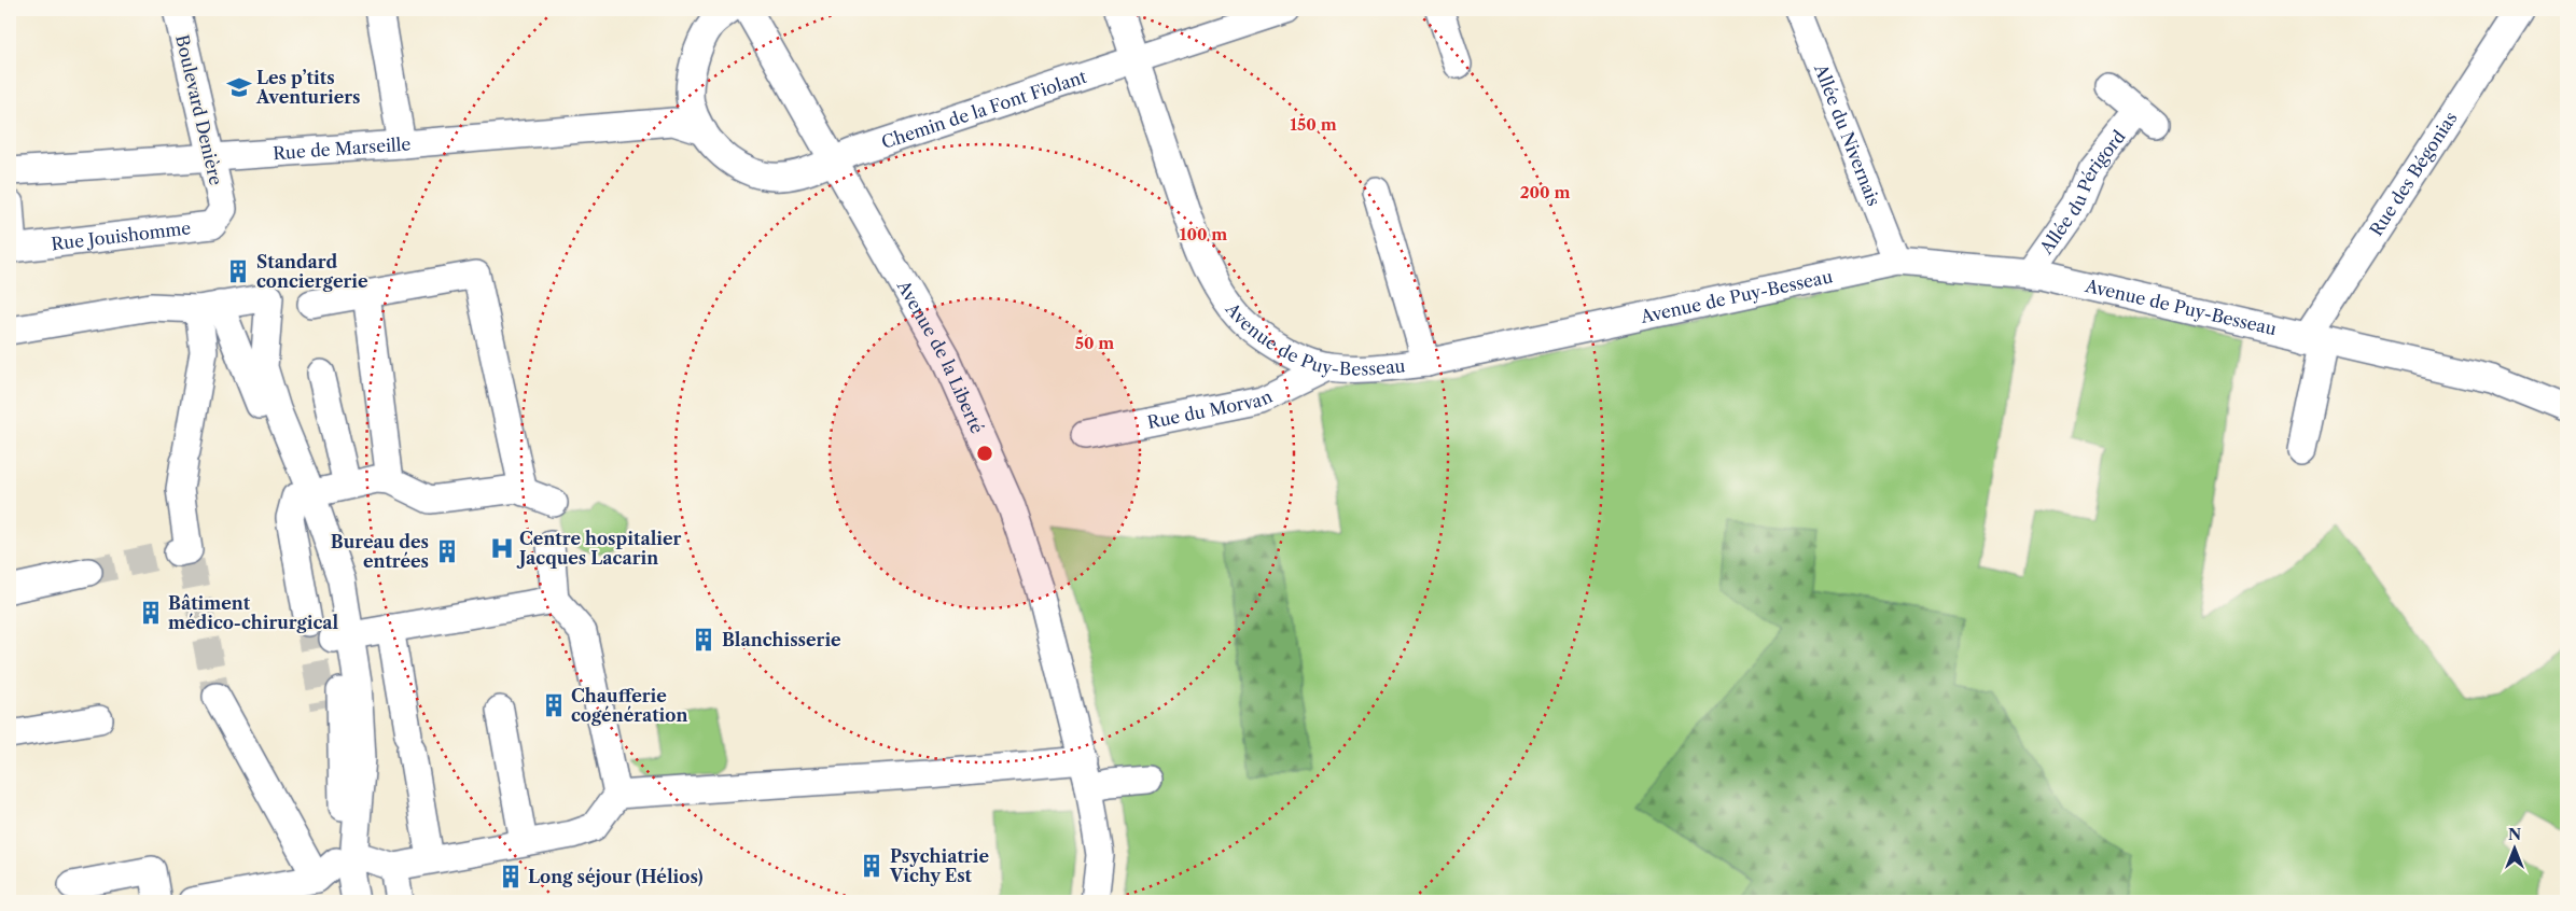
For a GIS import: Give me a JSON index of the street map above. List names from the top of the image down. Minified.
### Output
{"streets":{"street":["Boulevard Denière","Chemin de la Font Fiolant","Allée du Nivernais","Rue de Marseille","Rue des Bégonias","Allée du Périgord","Rue Jouishomme","Avenue de Puy-Besseau","Avenue de la Liberté","Rue du Morvan"]},"crossings":[["Boulevard Denière","Rue de Marseille"],["Boulevard Denière","Rue Jouishomme"],["Chemin de la Font Fiolant","Rue de Marseille"],["Chemin de la Font Fiolant","Avenue de Puy-Besseau"],["Chemin de la Font Fiolant","Avenue de la Liberté"],["Allée du Nivernais","Avenue de Puy-Besseau"],["Rue des Bégonias","Avenue de Puy-Besseau"],["Allée du Périgord","Avenue de Puy-Besseau"],["Avenue de Puy-Besseau","Rue du Morvan"]],"places":{"school or university":["Les p’tits Aventuriers"],"building":["Standard conciergerie","Bureau des entrées","Bâtiment médico-chirurgical","Blanchisserie","Chaufferie cogénération","Psychiatrie Vichy Est","Long séjour (Hélios)"],"hospital":["Centre hospitalier Jacques Lacarin"]},"north":"top","rings":["150 m","200 m","100 m","50 m"]}
